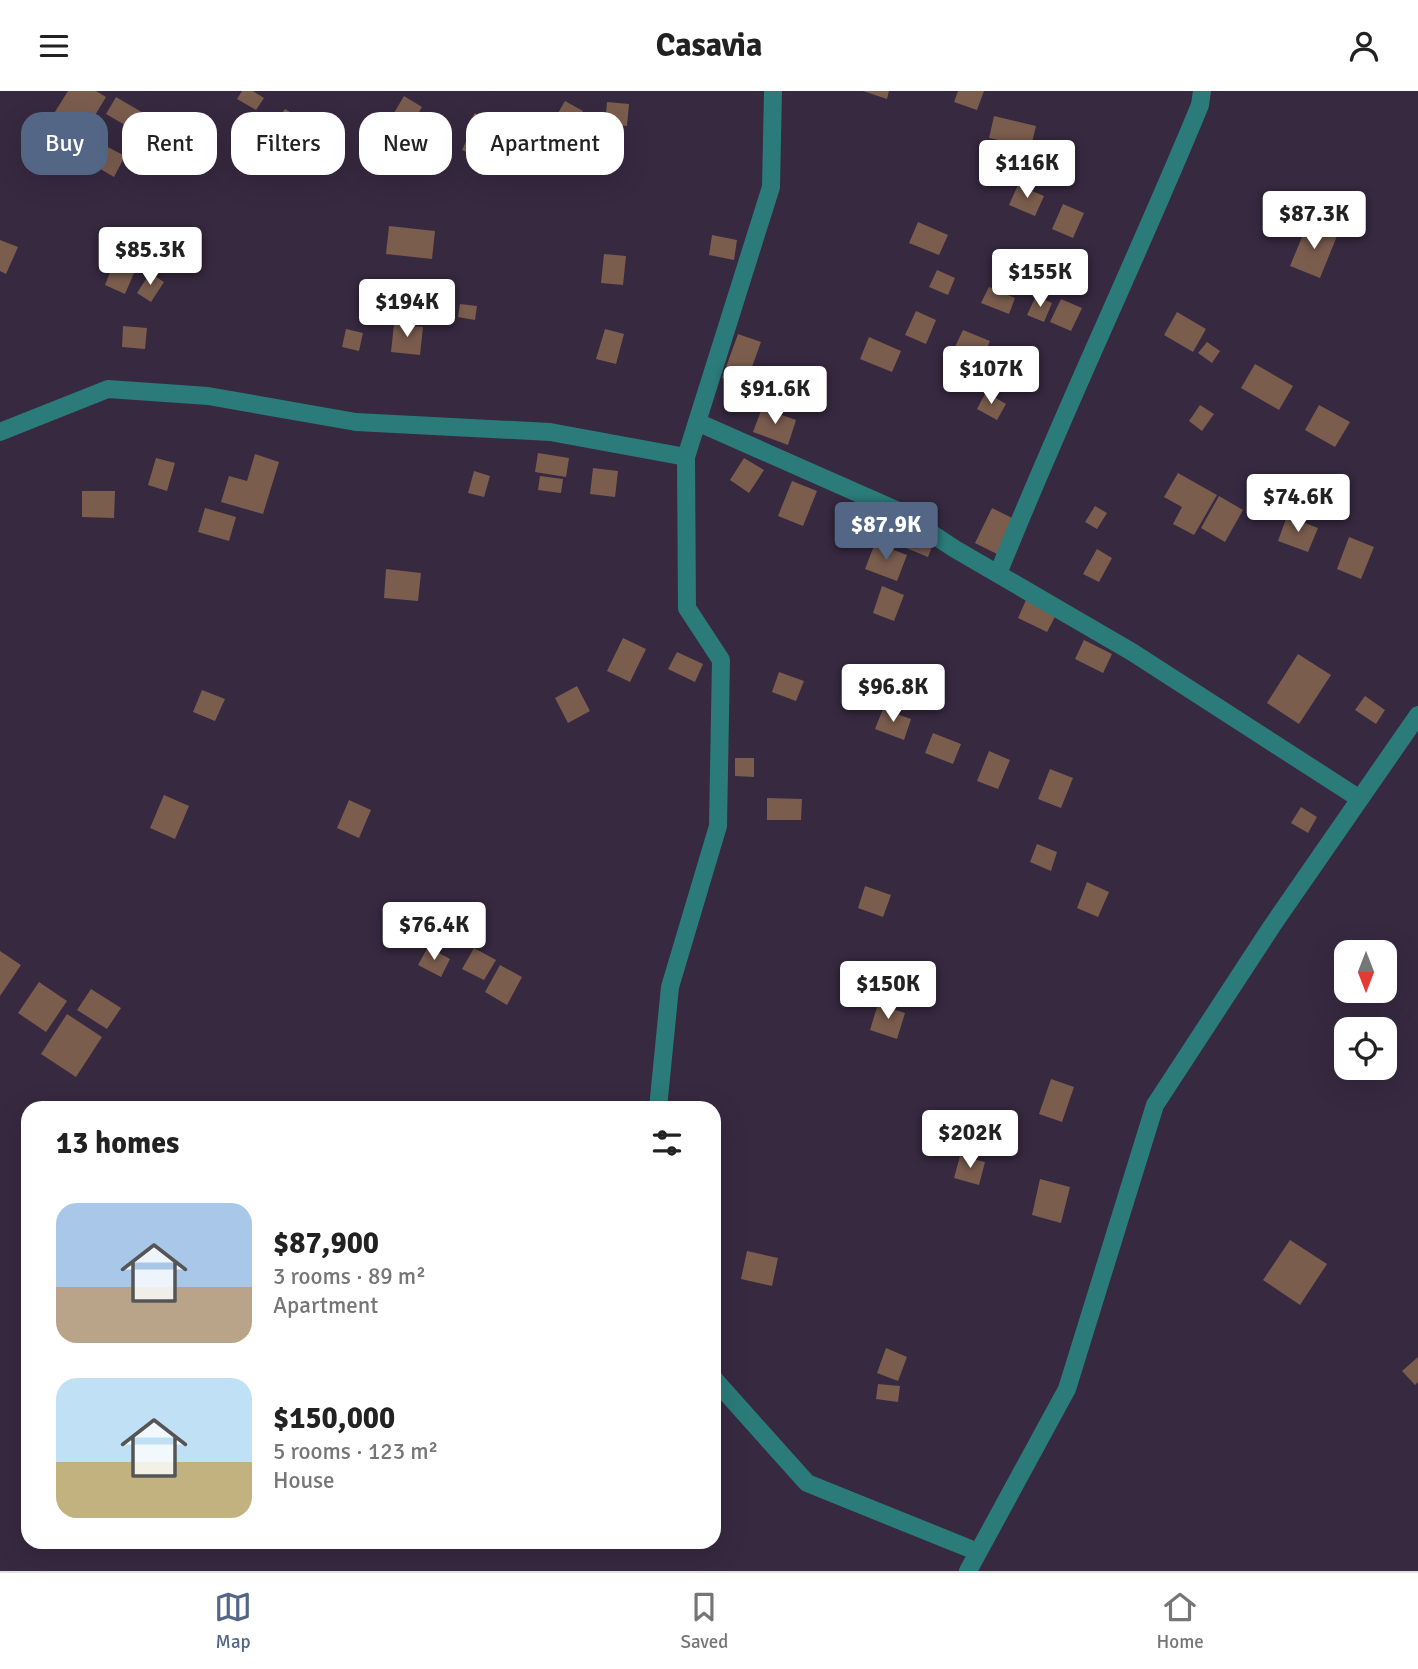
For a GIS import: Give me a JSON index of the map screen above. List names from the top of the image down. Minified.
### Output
{"north":"bottom","page":{"header":"Casavia","chip":["Buy","Rent","Filters","New","Apartment"],"price":["$116K","$87.3K","$85.3K","$155K","$194K","$107K","$91.6K","$74.6K","$87.9K","$96.8K","$76.4K","$150K","$202K"],"heading":"13 homes","list":[{"name":"$87,900","note":"3 rooms · 89 m² · Apartment"},{"name":"$150,000","note":"5 rooms · 123 m² · House"}],"tabs":["Map","Saved","Home"]}}
